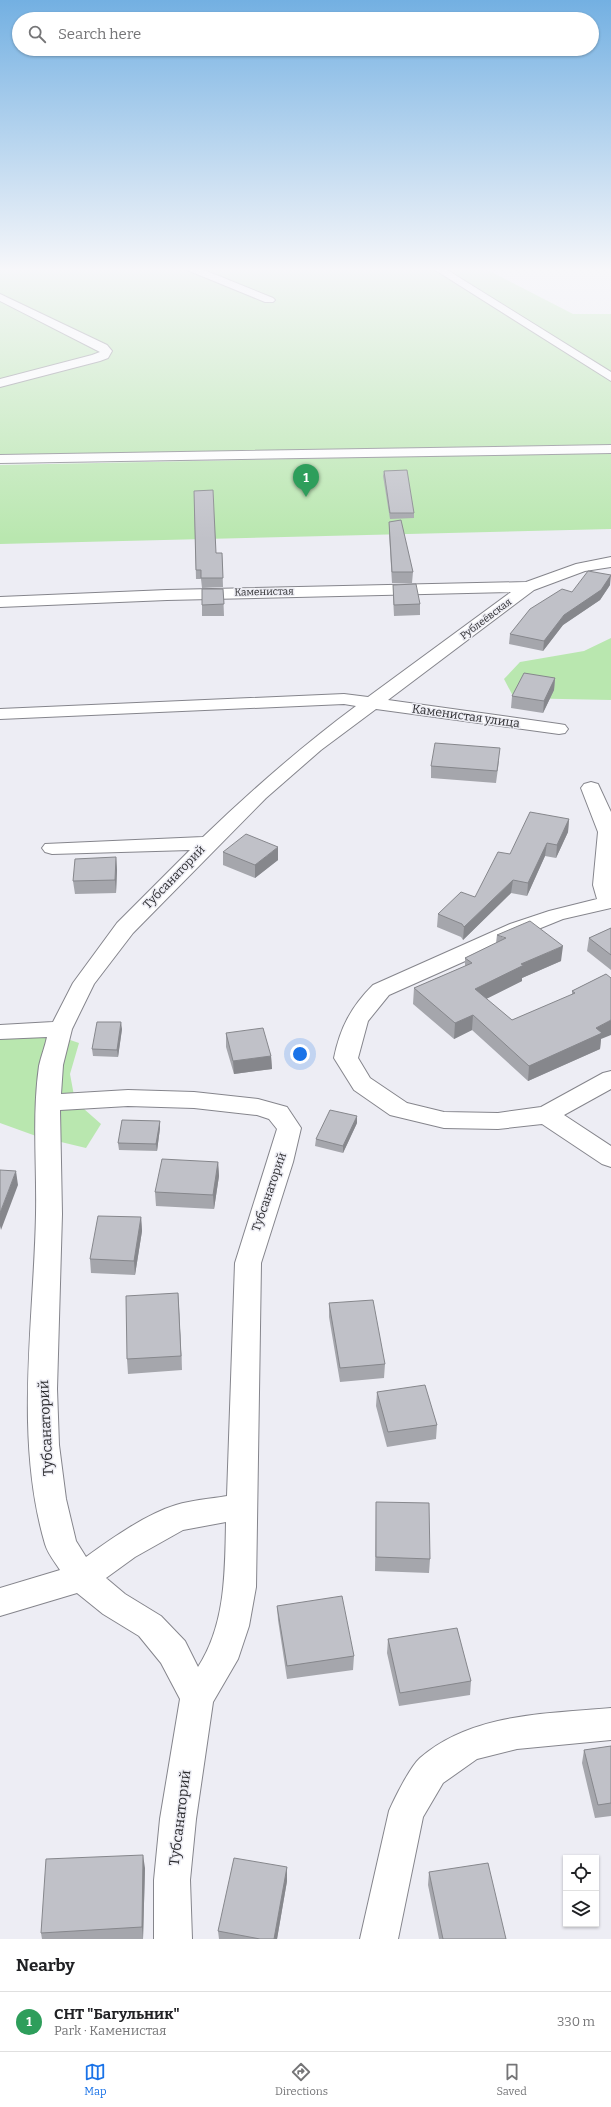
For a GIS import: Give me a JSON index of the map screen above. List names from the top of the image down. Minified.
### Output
{"streets":{"street":["Каменистая","Рублеёвская","Каменистая улица","Тубсанаторий"]},"crossings":[["Каменистая","Рублеёвская"],["Рублеёвская","Каменистая улица"],["Рублеёвская","Тубсанаторий"],["Каменистая улица","Тубсанаторий"]],"page":{"search":"Search here","pins":"1","heading":"Nearby","list":[{"mark":"1","name":"СНТ \"Багульник\"","note":"Park · Каменистая","value":"330 m"}],"nav":["Map","Directions","Saved"]}}
